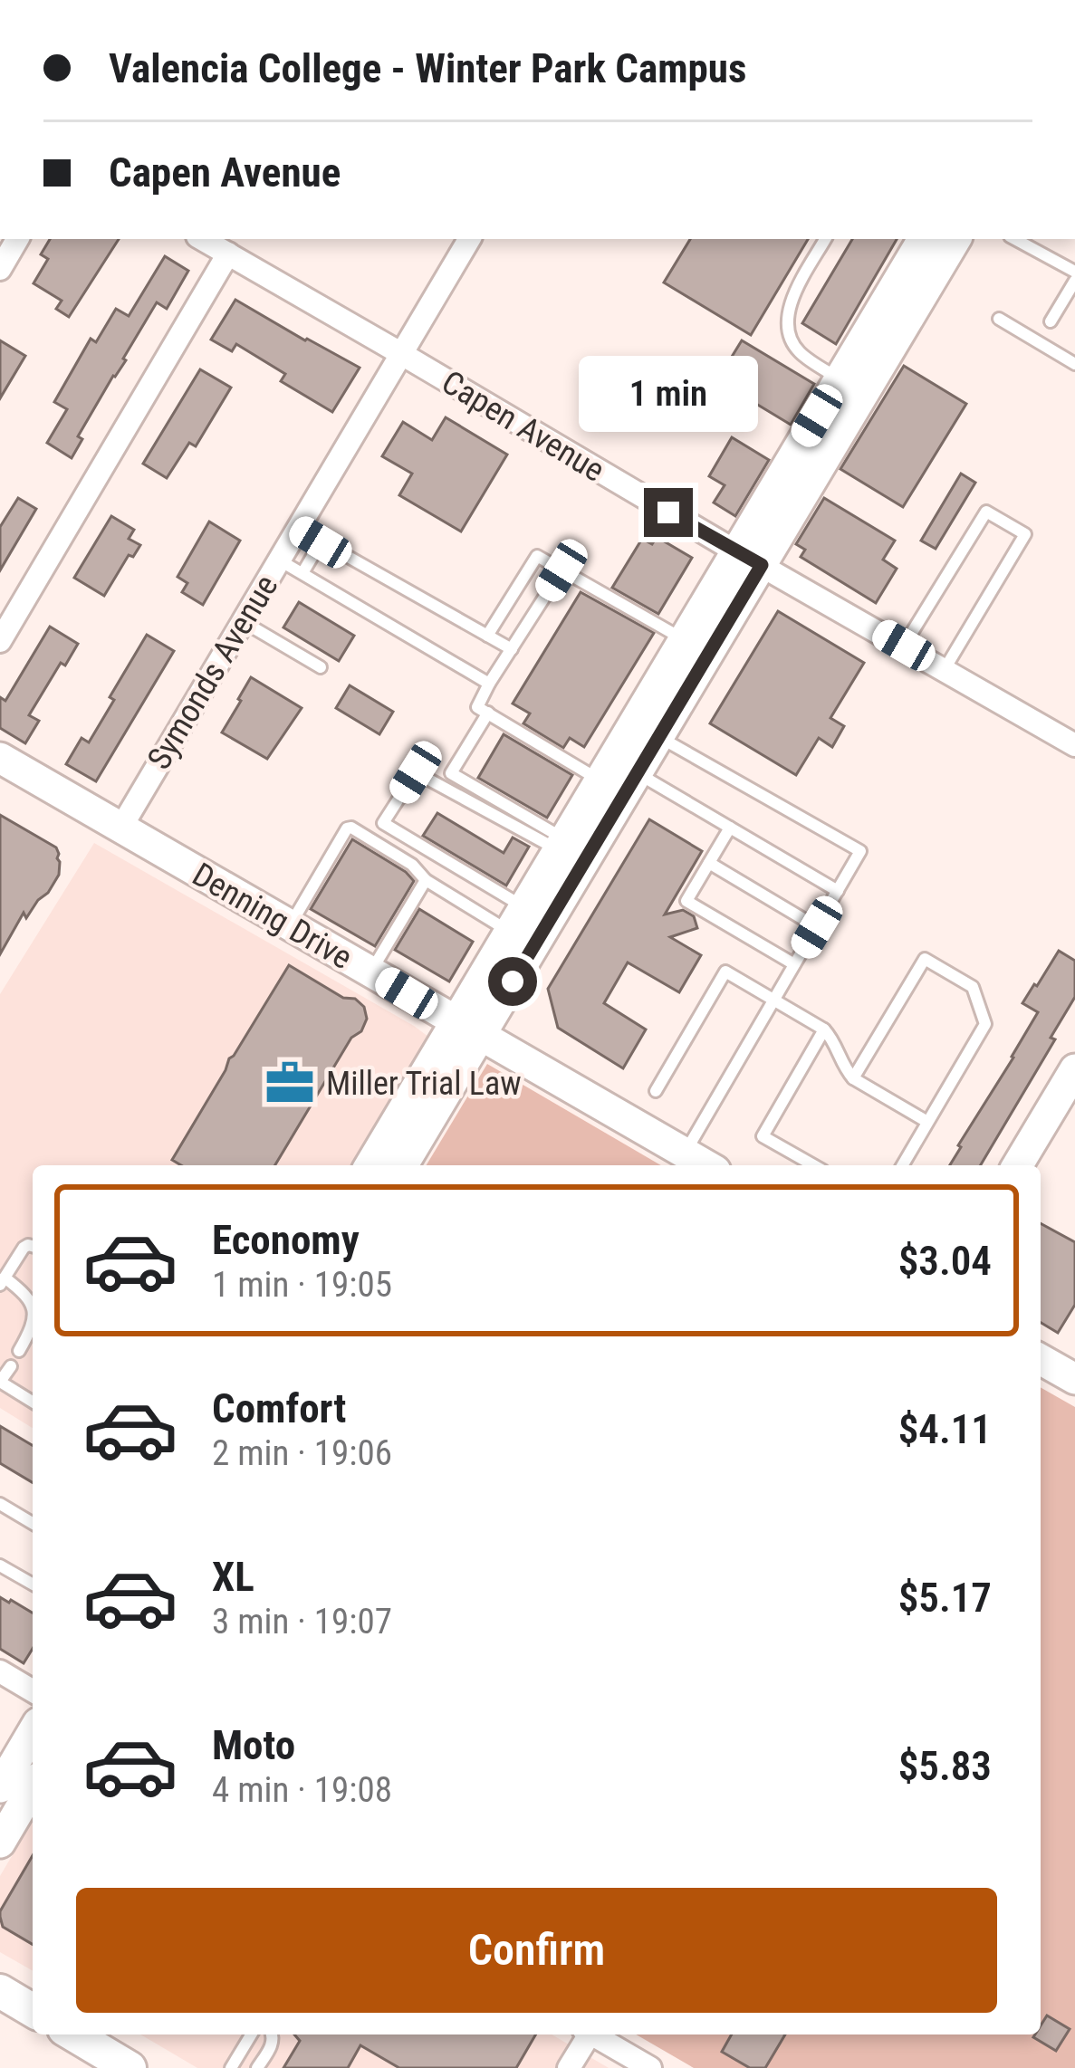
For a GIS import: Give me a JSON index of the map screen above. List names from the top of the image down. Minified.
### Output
{"streets":{"street":["Capen Avenue","Symonds Avenue","Denning Drive"]},"crossings":[["Capen Avenue","Symonds Avenue"],["Symonds Avenue","Denning Drive"]],"places":{"office":["Miller Trial Law"]},"page":{"banner":["Valencia College - Winter Park Campus","Capen Avenue"],"bubble":"1 min","list":[{"name":"Economy","note":"1 min · 19:05","value":"$3.04"},{"name":"Comfort","note":"2 min · 19:06","value":"$4.11"},{"name":"XL","note":"3 min · 19:07","value":"$5.17"},{"name":"Moto","note":"4 min · 19:08","value":"$5.83"}],"buttons":"Confirm"}}
